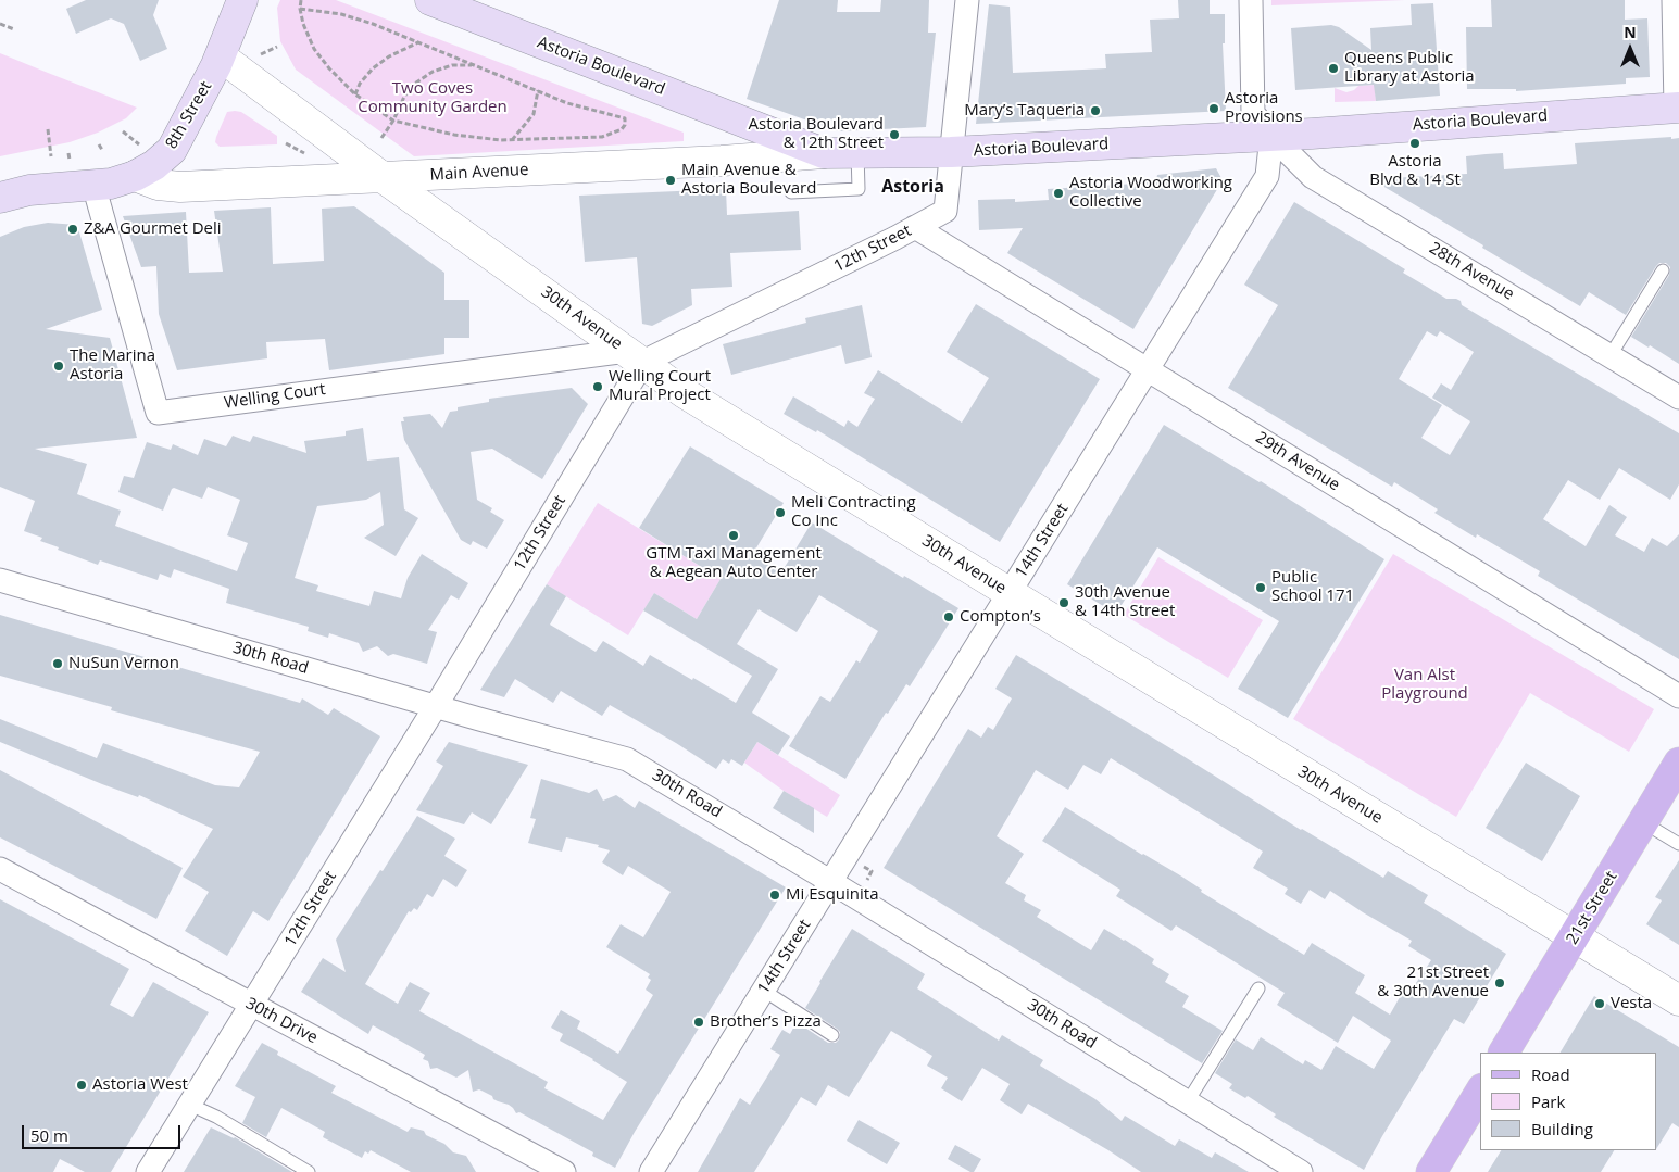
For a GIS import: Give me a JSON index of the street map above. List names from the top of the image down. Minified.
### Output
{"streets":{"main road":["Astoria Boulevard","8th Street","21st Street"],"street":["Main Avenue","12th Street","28th Avenue","30th Avenue","Welling Court","29th Avenue","14th Street","30th Road","30th Drive"]},"crossings":[["Astoria Boulevard","Main Avenue"],["Astoria Boulevard","12th Street"],["Astoria Boulevard","28th Avenue"],["Astoria Boulevard","14th Street"],["8th Street","Main Avenue"],["8th Street","30th Avenue"],["8th Street","Welling Court"],["Main Avenue","30th Avenue"],["12th Street","30th Avenue"],["12th Street","Welling Court"],["12th Street","29th Avenue"],["12th Street","30th Road"],["12th Street","30th Drive"],["28th Avenue","14th Street"],["30th Avenue","Welling Court"],["30th Avenue","14th Street"],["30th Avenue","21st Street"],["29th Avenue","14th Street"],["14th Street","30th Road"]],"districts":["Astoria"],"parks":["Two Coves Community Garden","Van Alst Playground"],"places":["Queens Public Library at Astoria","Astoria Provisions","Mary’s Taqueria","Astoria Boulevard & 12th Street","Astoria Blvd & 14 St","Main Avenue & Astoria Boulevard","Astoria Woodworking Collective","Z&A Gourmet Deli","The Marina Astoria","Welling Court Mural Project","Meli Contracting Co Inc","GTM Taxi Management & Aegean Auto Center","Public School 171","30th Avenue & 14th Street","Compton’s","NuSun Vernon","Mi Esquinita","21st Street & 30th Avenue","Vesta","Brother’s Pizza","Astoria West"],"legend":["Road","Park","Building"],"scale_bar":"50 m","north":"top"}
